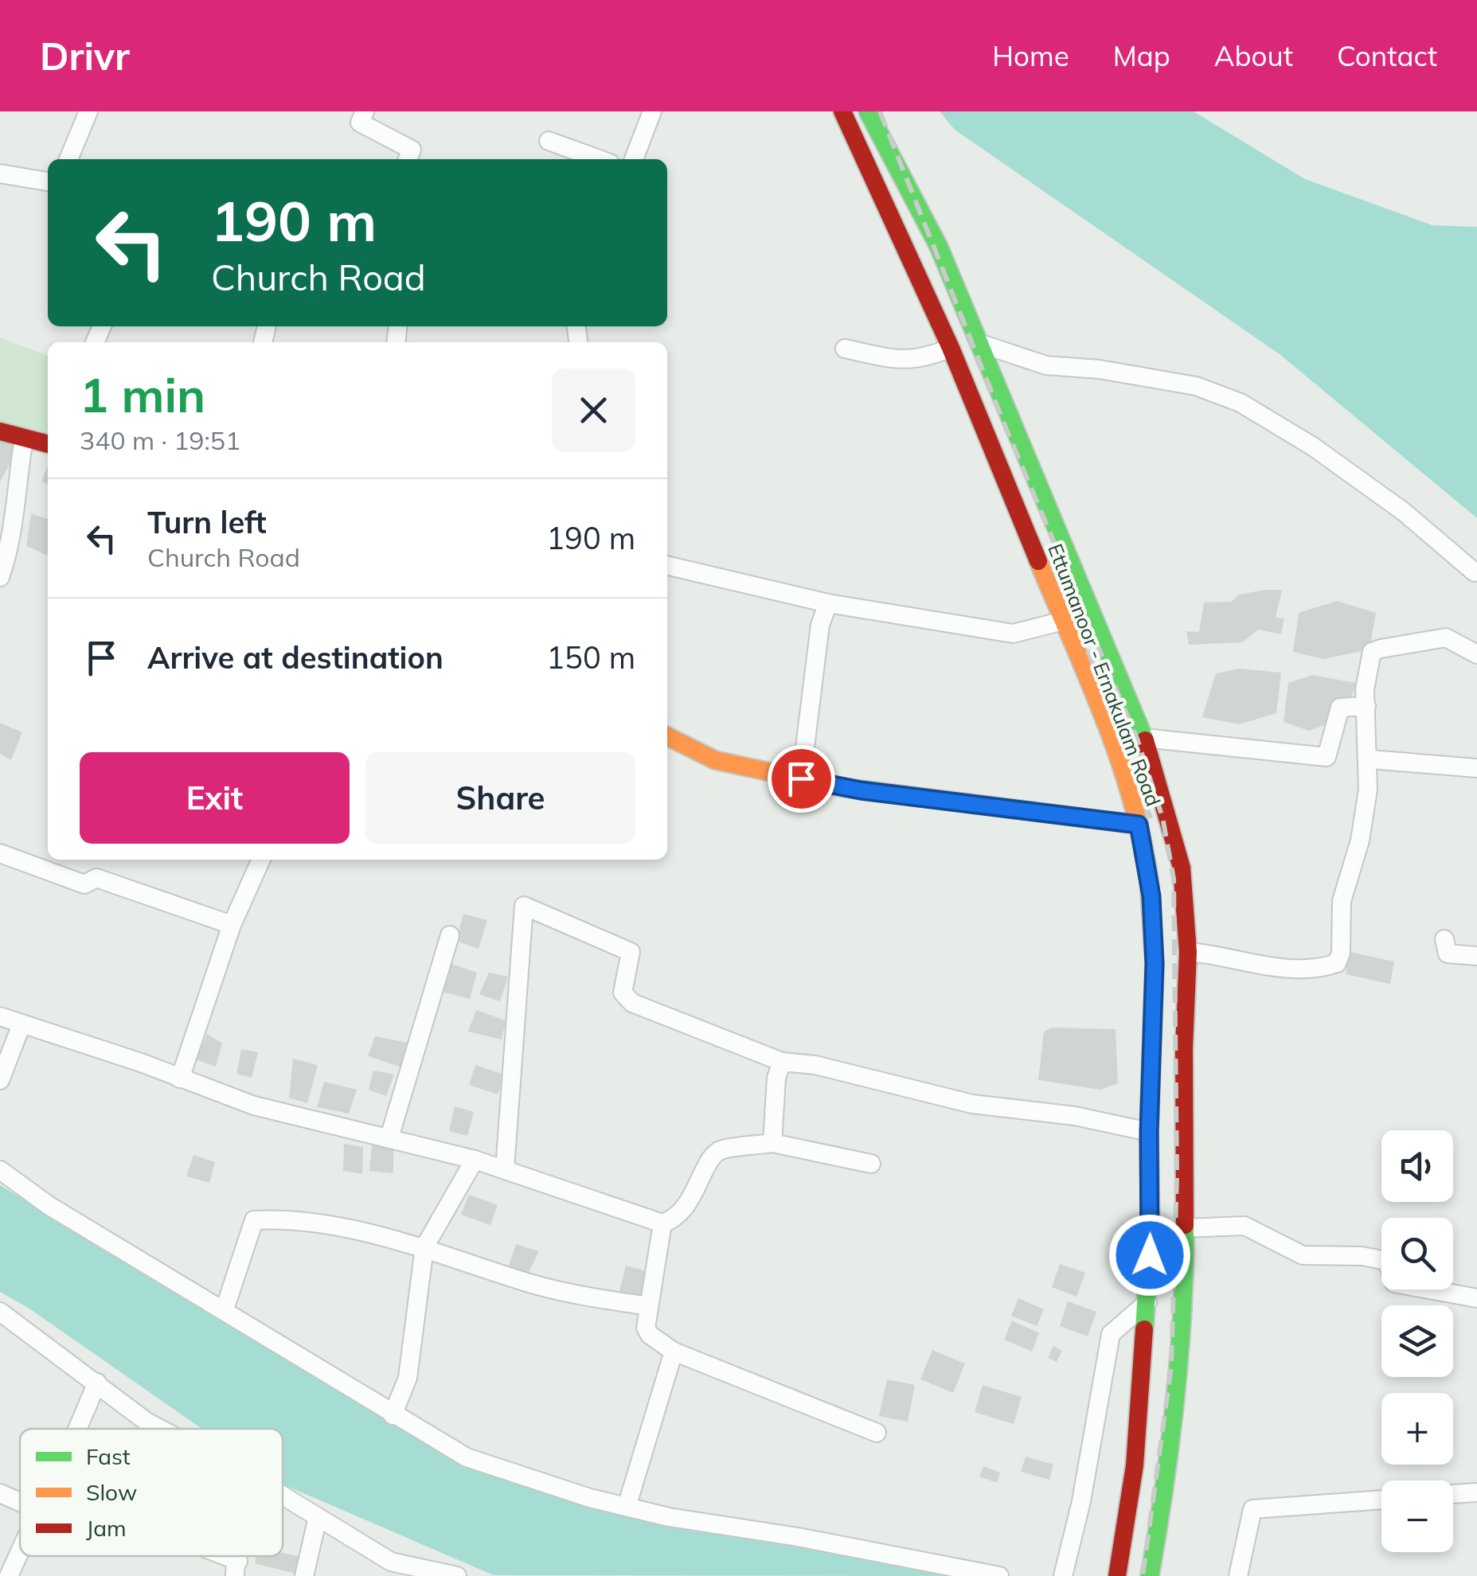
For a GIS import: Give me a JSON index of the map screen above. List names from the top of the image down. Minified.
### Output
{"streets":{"main road":["Ettumanoor - Ernakulam Road"]},"legend":["Fast","Slow","Jam"],"page":{"header":"Drivr","nav":["Home","Map","About","Contact"],"turn":["190 m","Church Road"],"heading":["1 min","340 m · 19:51"],"list":[{"name":"Turn left","note":"Church Road","value":"190 m"},{"name":"Arrive at destination","value":"150 m"}],"buttons":["Exit","Share"],"map_buttons":["+","−"]}}
